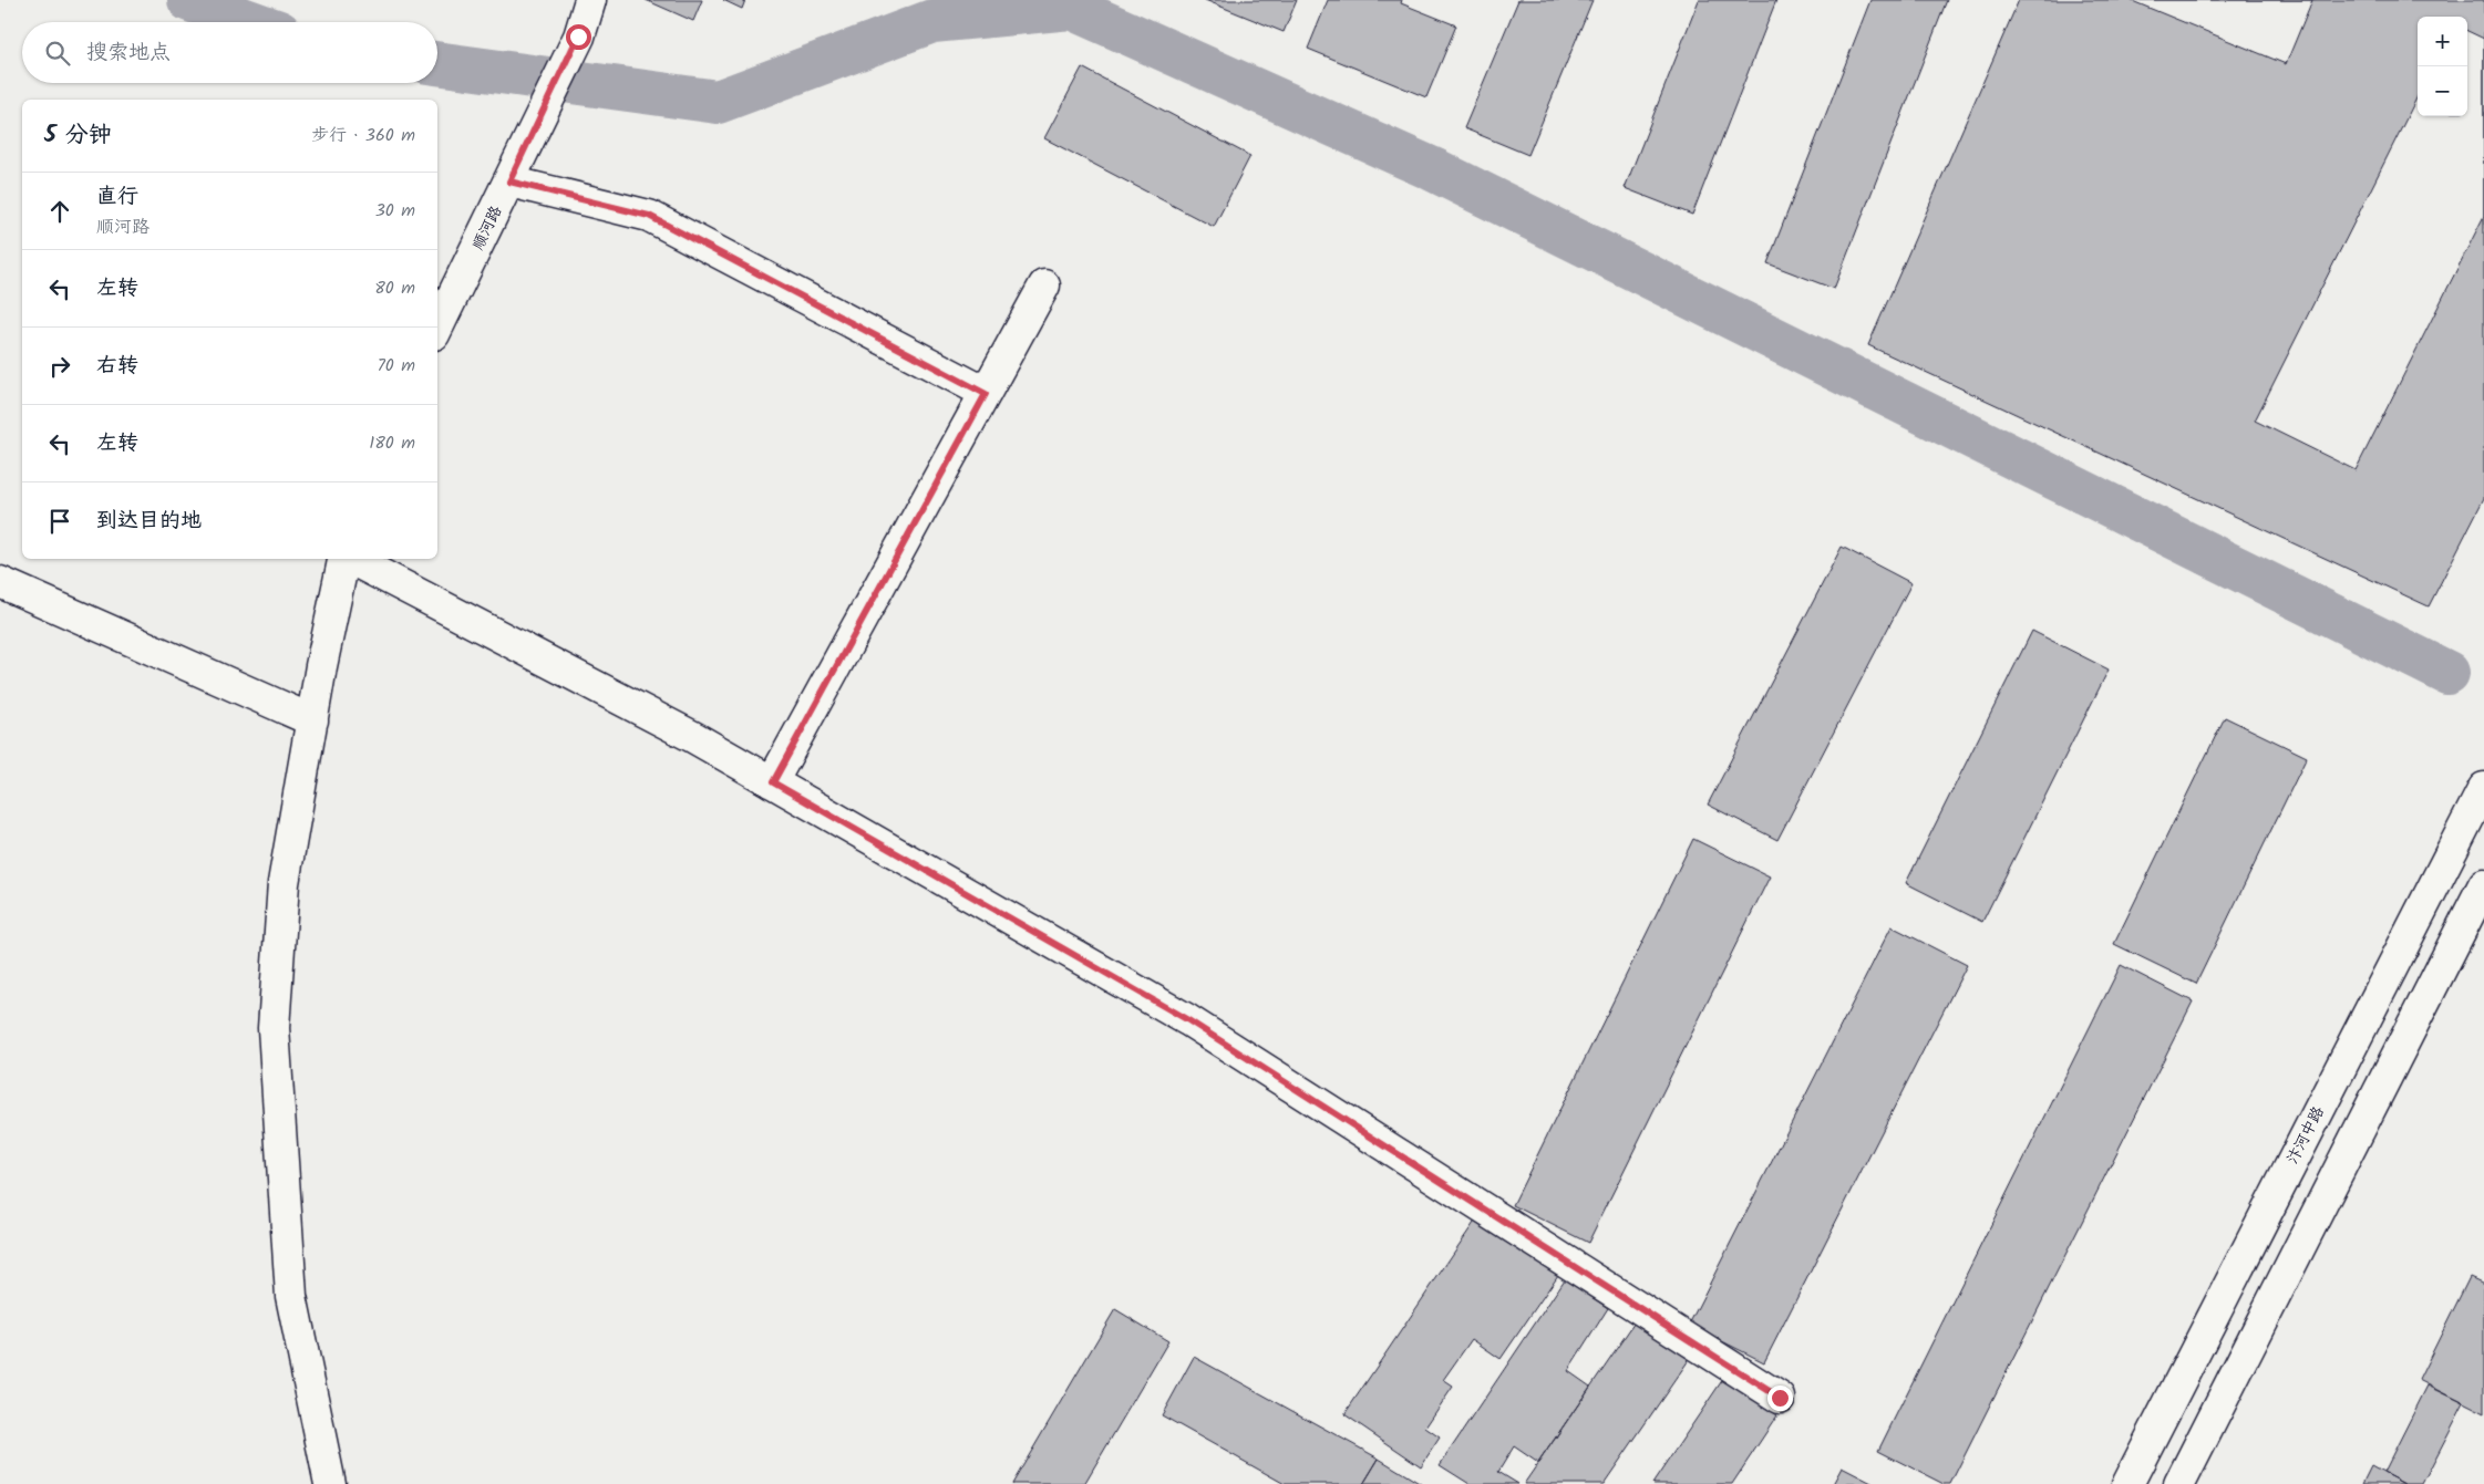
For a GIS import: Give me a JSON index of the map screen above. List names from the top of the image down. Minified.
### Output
{"streets":{"street":["顺河路","汴河中路"]},"page":{"map_buttons":["+","−"],"search":"搜索地点","heading":["5 分钟","步行 · 360 m"],"list":[["直行","顺河路","30 m"],["左转","80 m"],["右转","70 m"],["左转","180 m"],"到达目的地"]}}
